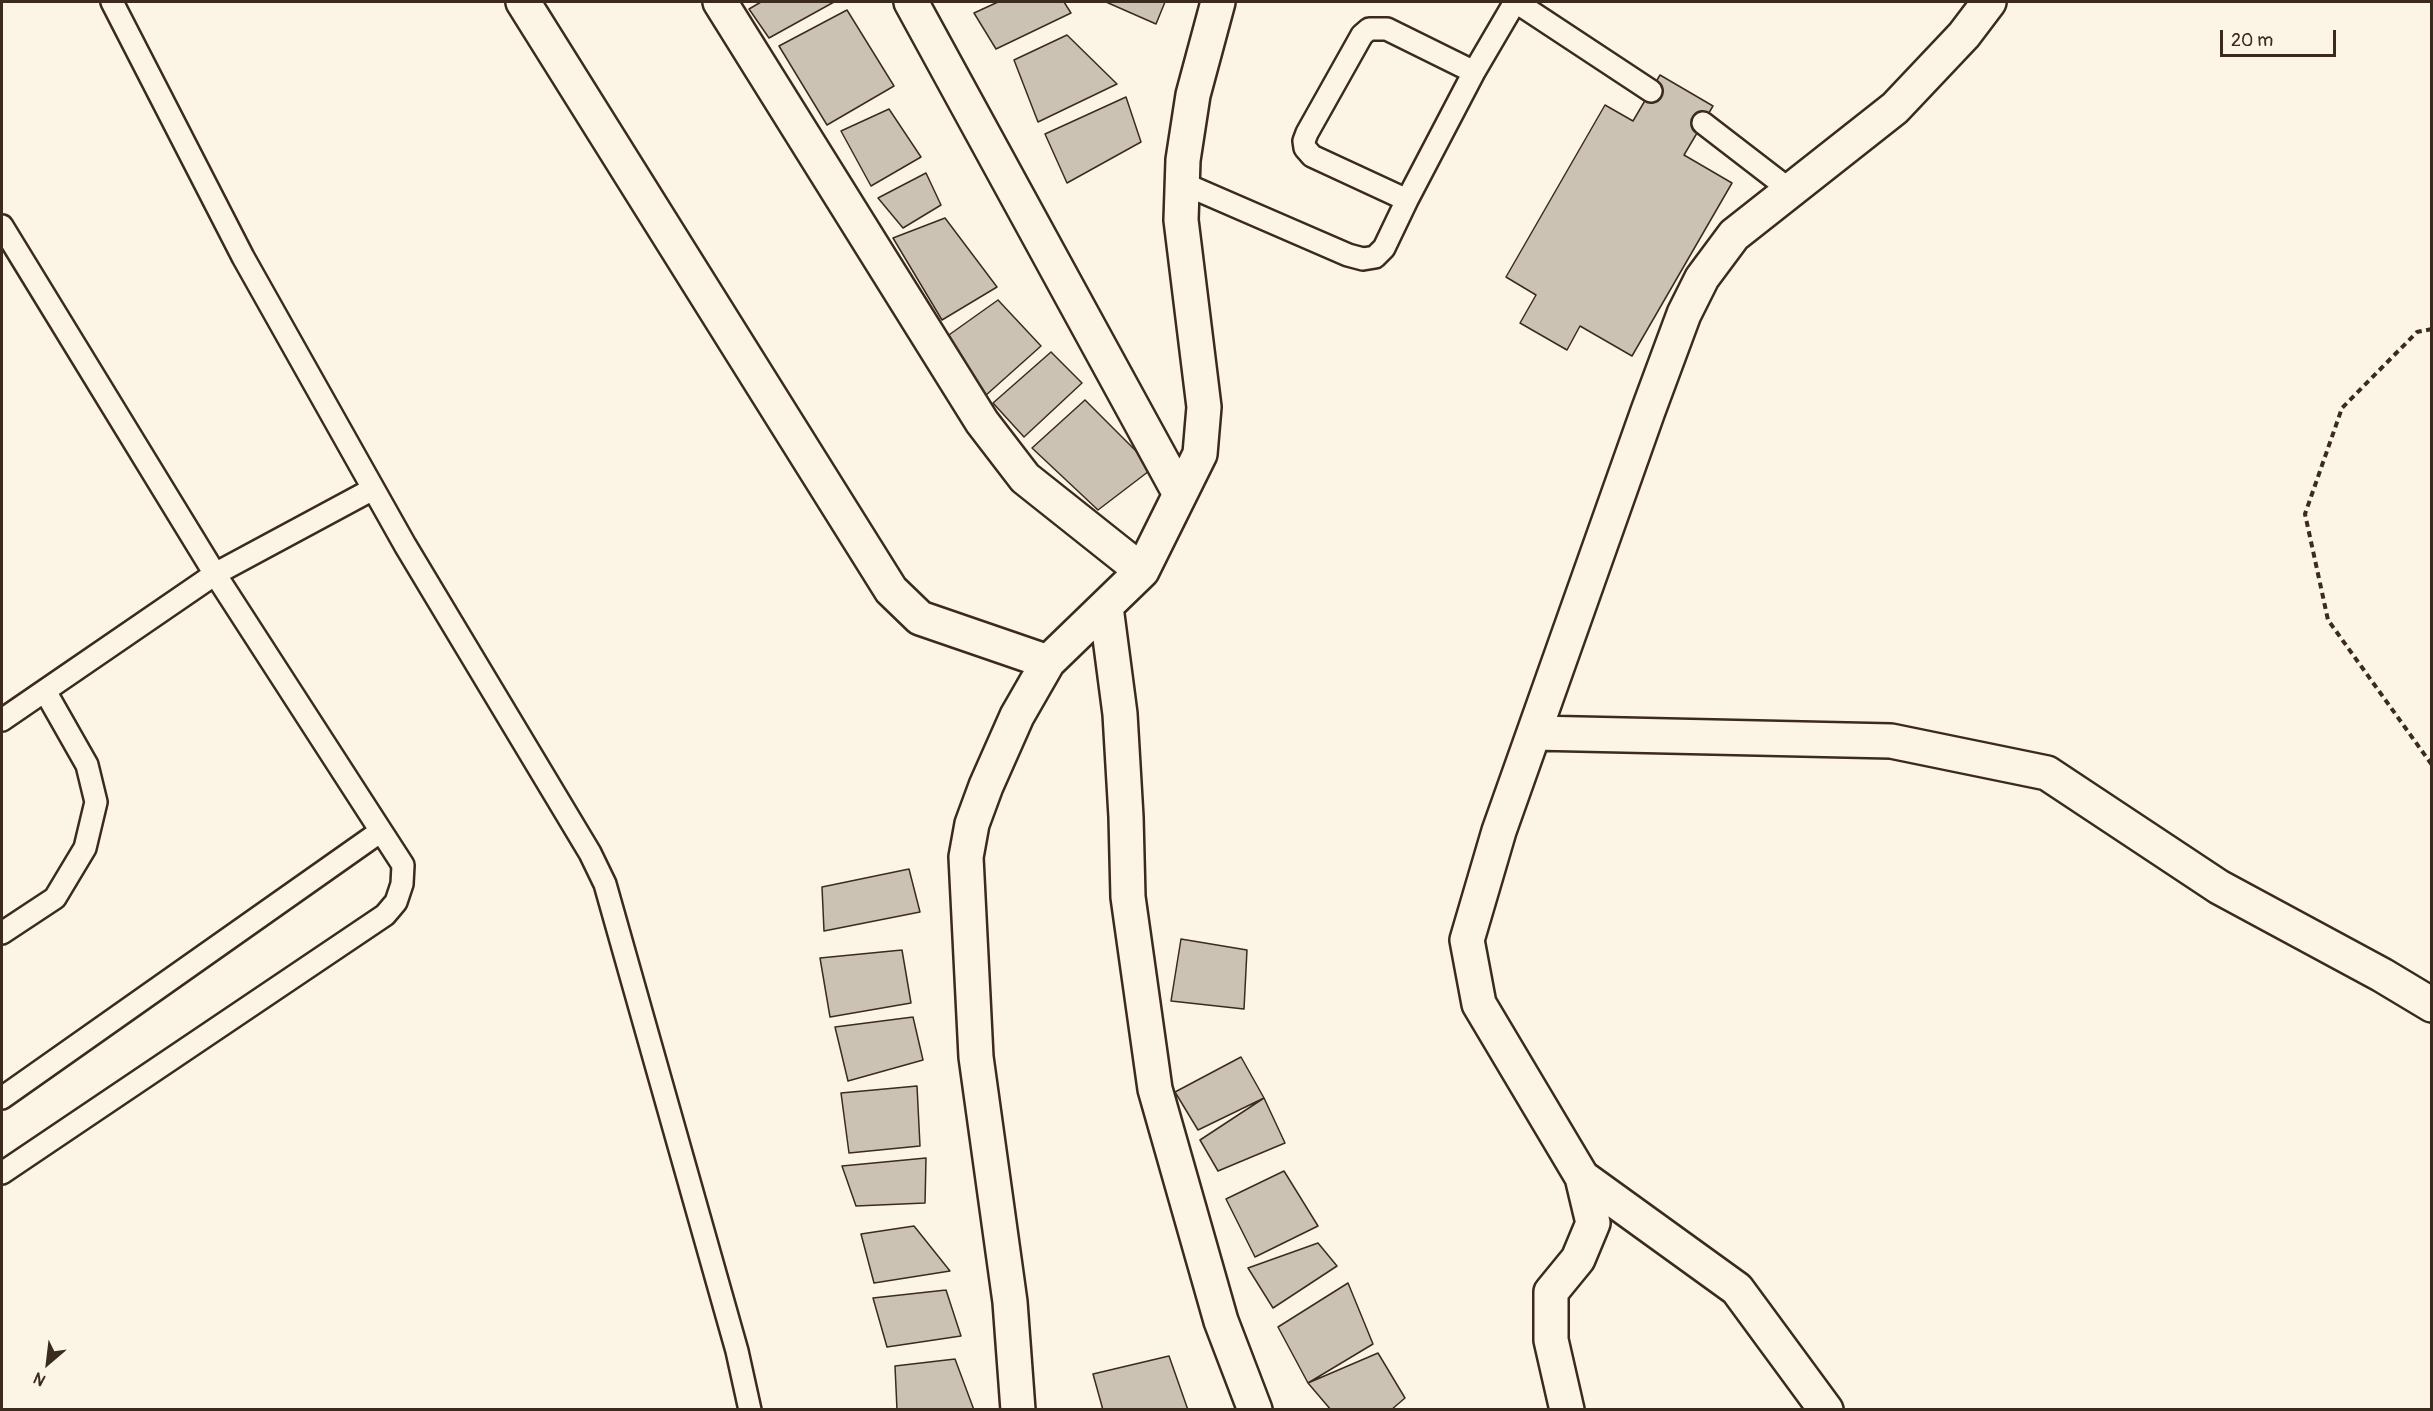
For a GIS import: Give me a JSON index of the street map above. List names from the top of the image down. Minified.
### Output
{"scale_bar":"20 m","north":"bottom left"}
